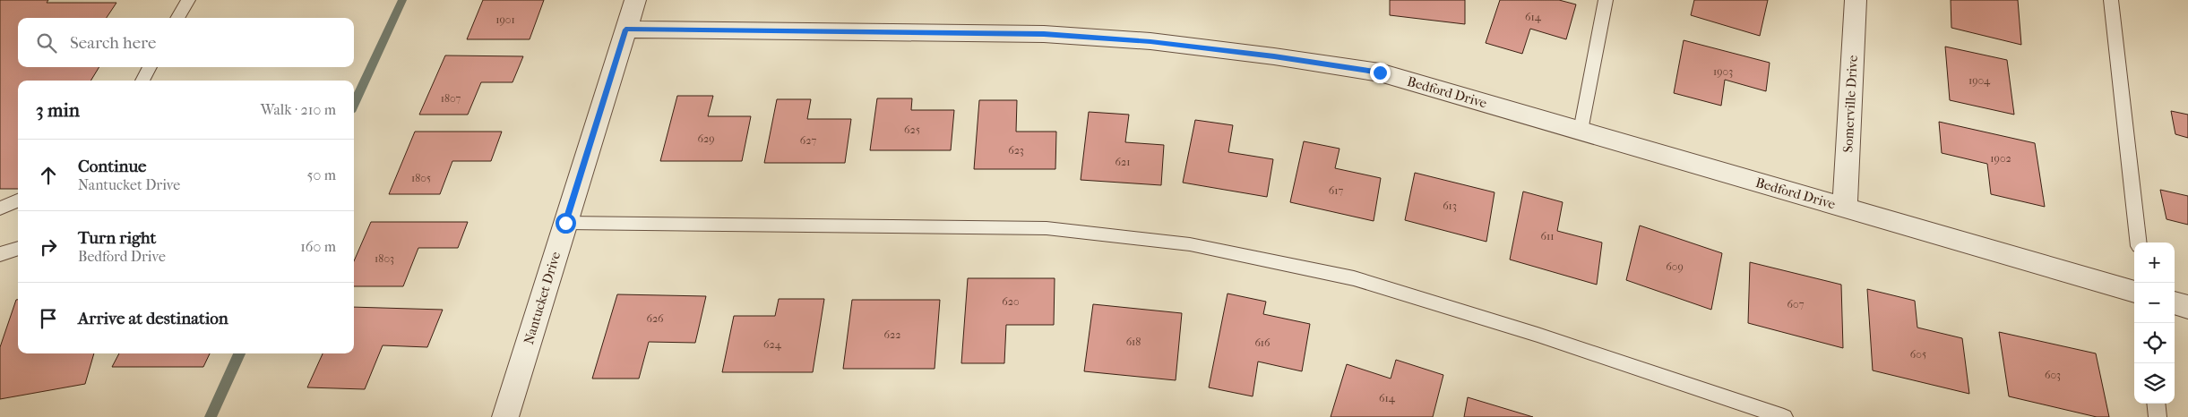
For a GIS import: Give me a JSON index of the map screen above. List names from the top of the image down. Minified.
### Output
{"streets":{"street":["Bedford Drive","Somerville Drive","Nantucket Drive"]},"crossings":[["Bedford Drive","Somerville Drive"],["Bedford Drive","Nantucket Drive"]],"house_numbers":["614","1901","1903","1904","1807","625","629","627","623","1902","621","1805","617","613","611","1803","609","620","607","626","622","618","616","624","605","603","614"],"page":{"search":"Search here","heading":["3 min","Walk · 210 m"],"list":[["Continue","Nantucket Drive","50 m"],["Turn right","Bedford Drive","160 m"],"Arrive at destination"],"map_buttons":["+","−"]}}
